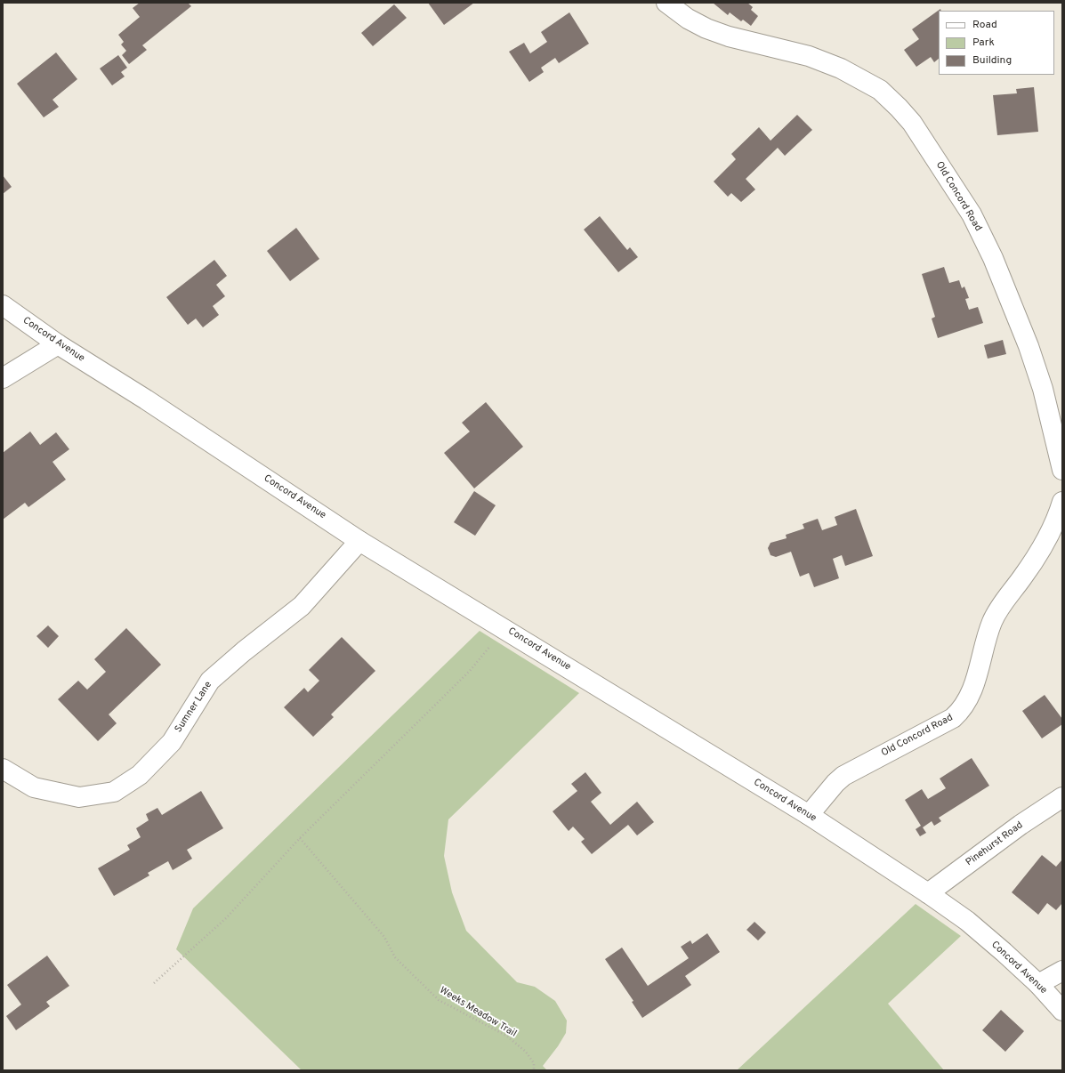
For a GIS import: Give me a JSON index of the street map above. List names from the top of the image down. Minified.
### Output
{"streets":{"street":["Old Concord Road","Concord Avenue","Sumner Lane","Pinehurst Road"],"path":["Weeks Meadow Trail"]},"crossings":[["Old Concord Road","Concord Avenue"],["Concord Avenue","Sumner Lane"],["Concord Avenue","Pinehurst Road"]],"legend":["Road","Park","Building"]}
